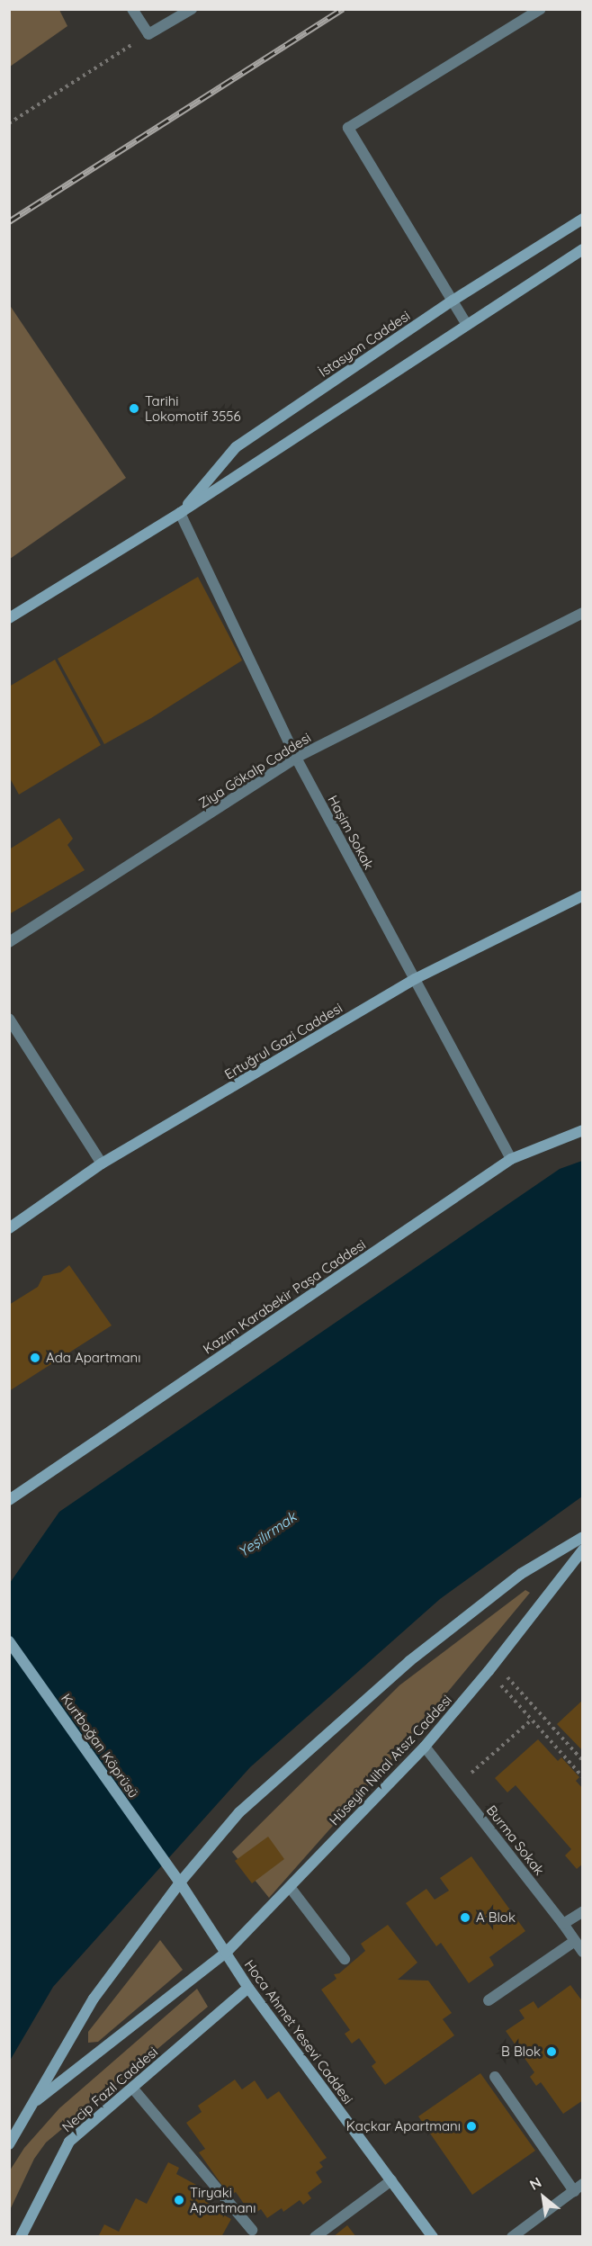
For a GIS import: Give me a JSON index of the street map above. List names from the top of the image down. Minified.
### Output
{"streets":{"street":["İstasyon Caddesi","Ziya Gökalp Caddesi","Haşim Sokak","Ertuğrul Gazi Caddesi","Kazım Karabekir Paşa Caddesi","Kurtboğan Köprüsü","Hüseyin Nihal Atsız Caddesi","Burma Sokak","Hoca Ahmet Yesevi Caddesi","Necip Fazıl Caddesi"]},"crossings":[["İstasyon Caddesi","Haşim Sokak"],["Ziya Gökalp Caddesi","Haşim Sokak"],["Haşim Sokak","Ertuğrul Gazi Caddesi"],["Haşim Sokak","Kazım Karabekir Paşa Caddesi"],["Kurtboğan Köprüsü","Hoca Ahmet Yesevi Caddesi"],["Hüseyin Nihal Atsız Caddesi","Burma Sokak"],["Hüseyin Nihal Atsız Caddesi","Hoca Ahmet Yesevi Caddesi"],["Hoca Ahmet Yesevi Caddesi","Necip Fazıl Caddesi"]],"water":["Yeşilırmak"],"places":["Tarihi Lokomotif 3556","Ada Apartmanı","A Blok","B Blok","Kaçkar Apartmanı","Tiryaki Apartmanı"],"north":"top left"}
